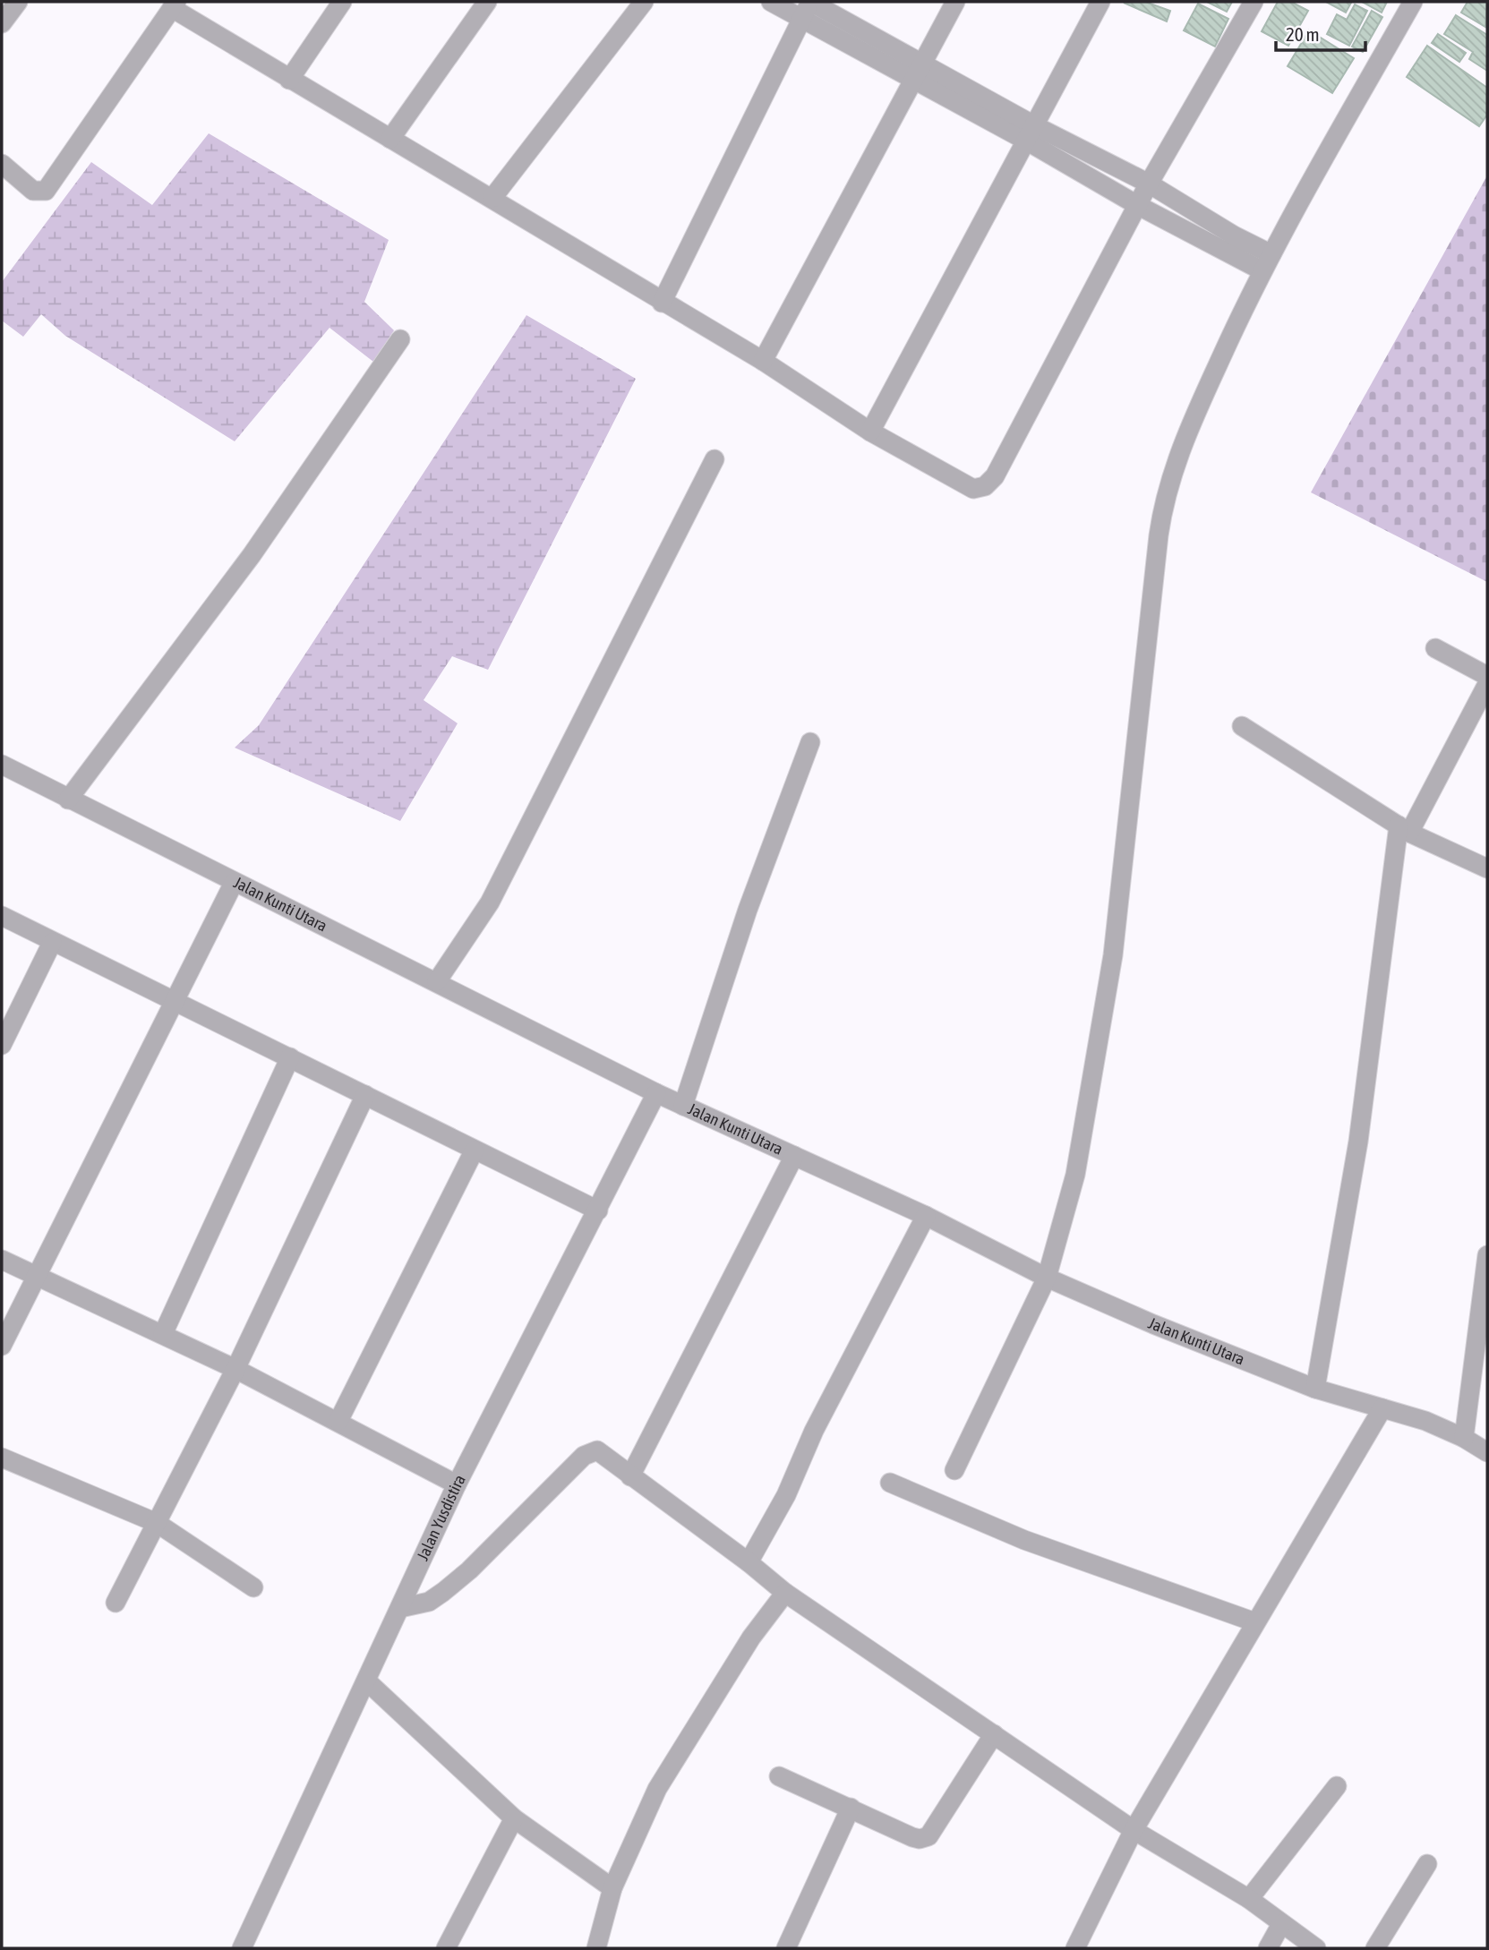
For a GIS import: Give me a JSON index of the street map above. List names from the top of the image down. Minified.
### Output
{"streets":{"street":["Jalan Kunti Utara","Jalan Yusdistira"]},"crossings":[["Jalan Kunti Utara","Jalan Yusdistira"]],"scale_bar":"20 m"}
